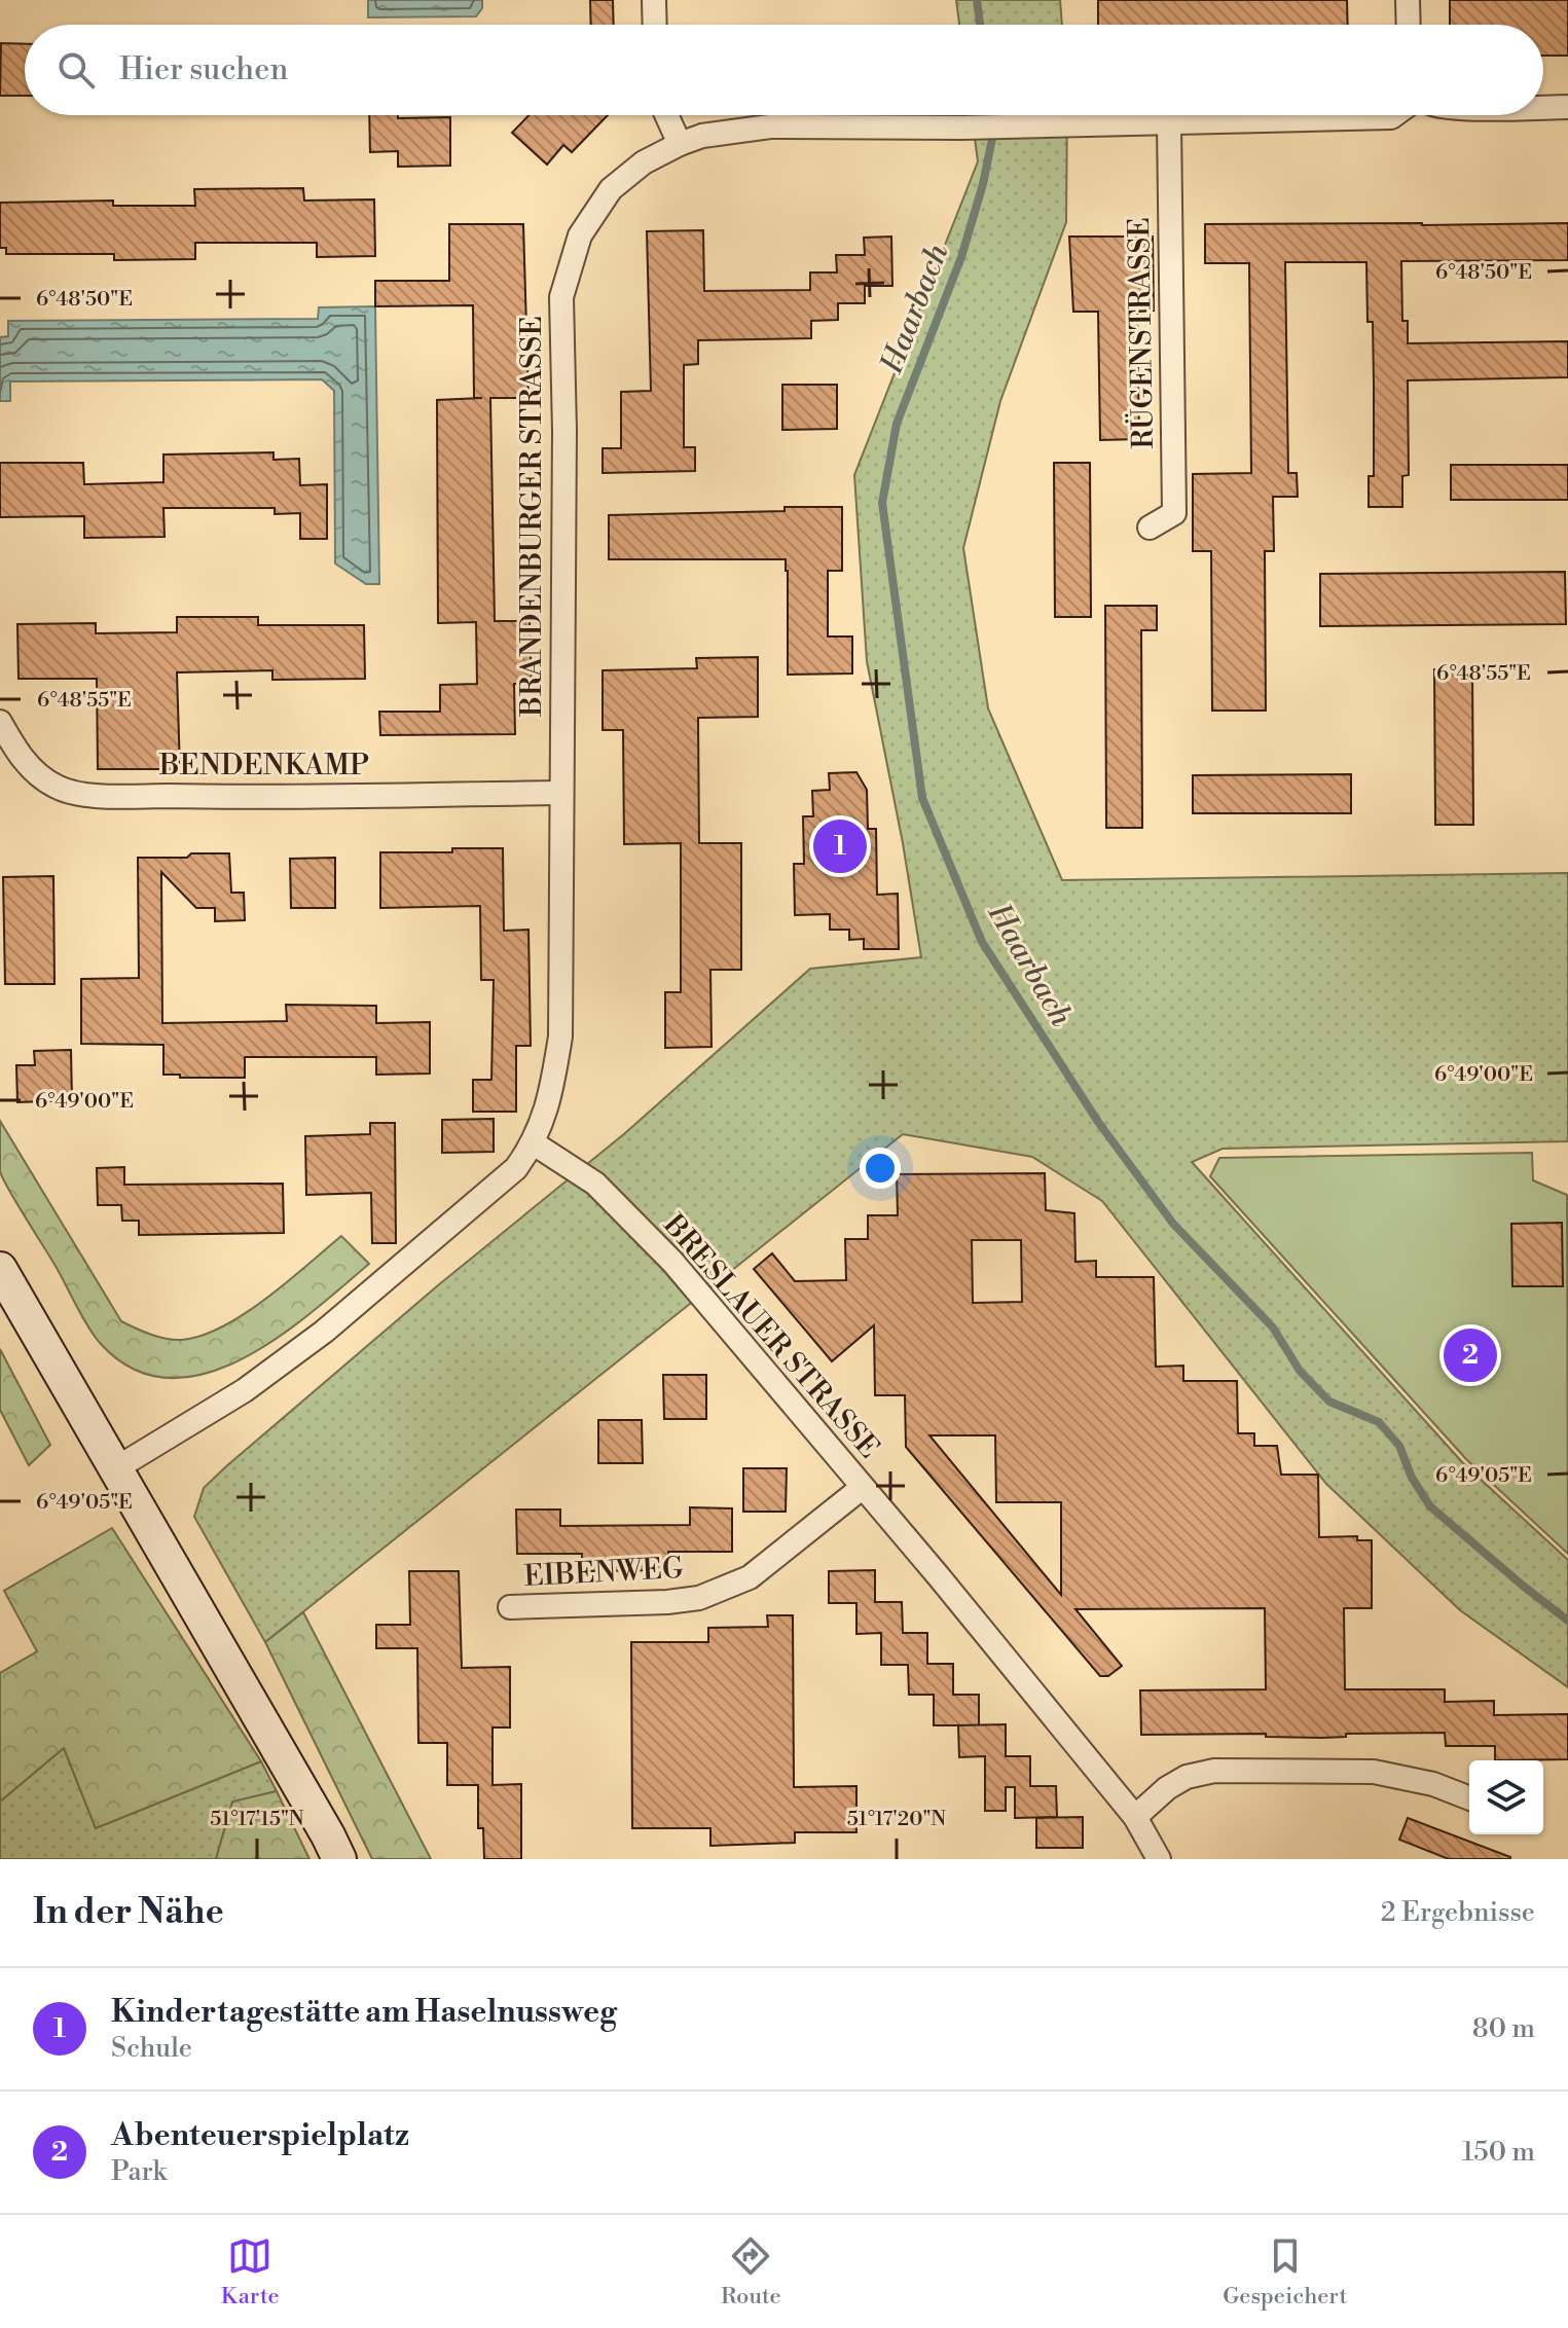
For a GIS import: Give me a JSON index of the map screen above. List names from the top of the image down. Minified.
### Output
{"streets":{"street":["RÜGENSTRASSE","BRANDENBURGER STRASSE","BENDENKAMP","BRESLAUER STRASSE","EIBENWEG"]},"crossings":[["RÜGENSTRASSE","BRANDENBURGER STRASSE"],["BRANDENBURGER STRASSE","BENDENKAMP"],["BRANDENBURGER STRASSE","BRESLAUER STRASSE"],["BRESLAUER STRASSE","EIBENWEG"]],"water":["Haarbach"],"page":{"search":"Hier suchen","pins":["1","2"],"heading":["In der Nähe","2 Ergebnisse"],"list":[{"mark":"1","name":"Kindertagestätte am Haselnussweg","note":"Schule","value":"80 m"},{"mark":"2","name":"Abenteuerspielplatz","note":"Park","value":"150 m"}],"nav":["Karte","Route","Gespeichert"]},"coordinates":["6°48'50\"E","6°48'55\"E","6°49'00\"E","6°49'05\"E","51°17'15\"N","51°17'20\"N"]}
